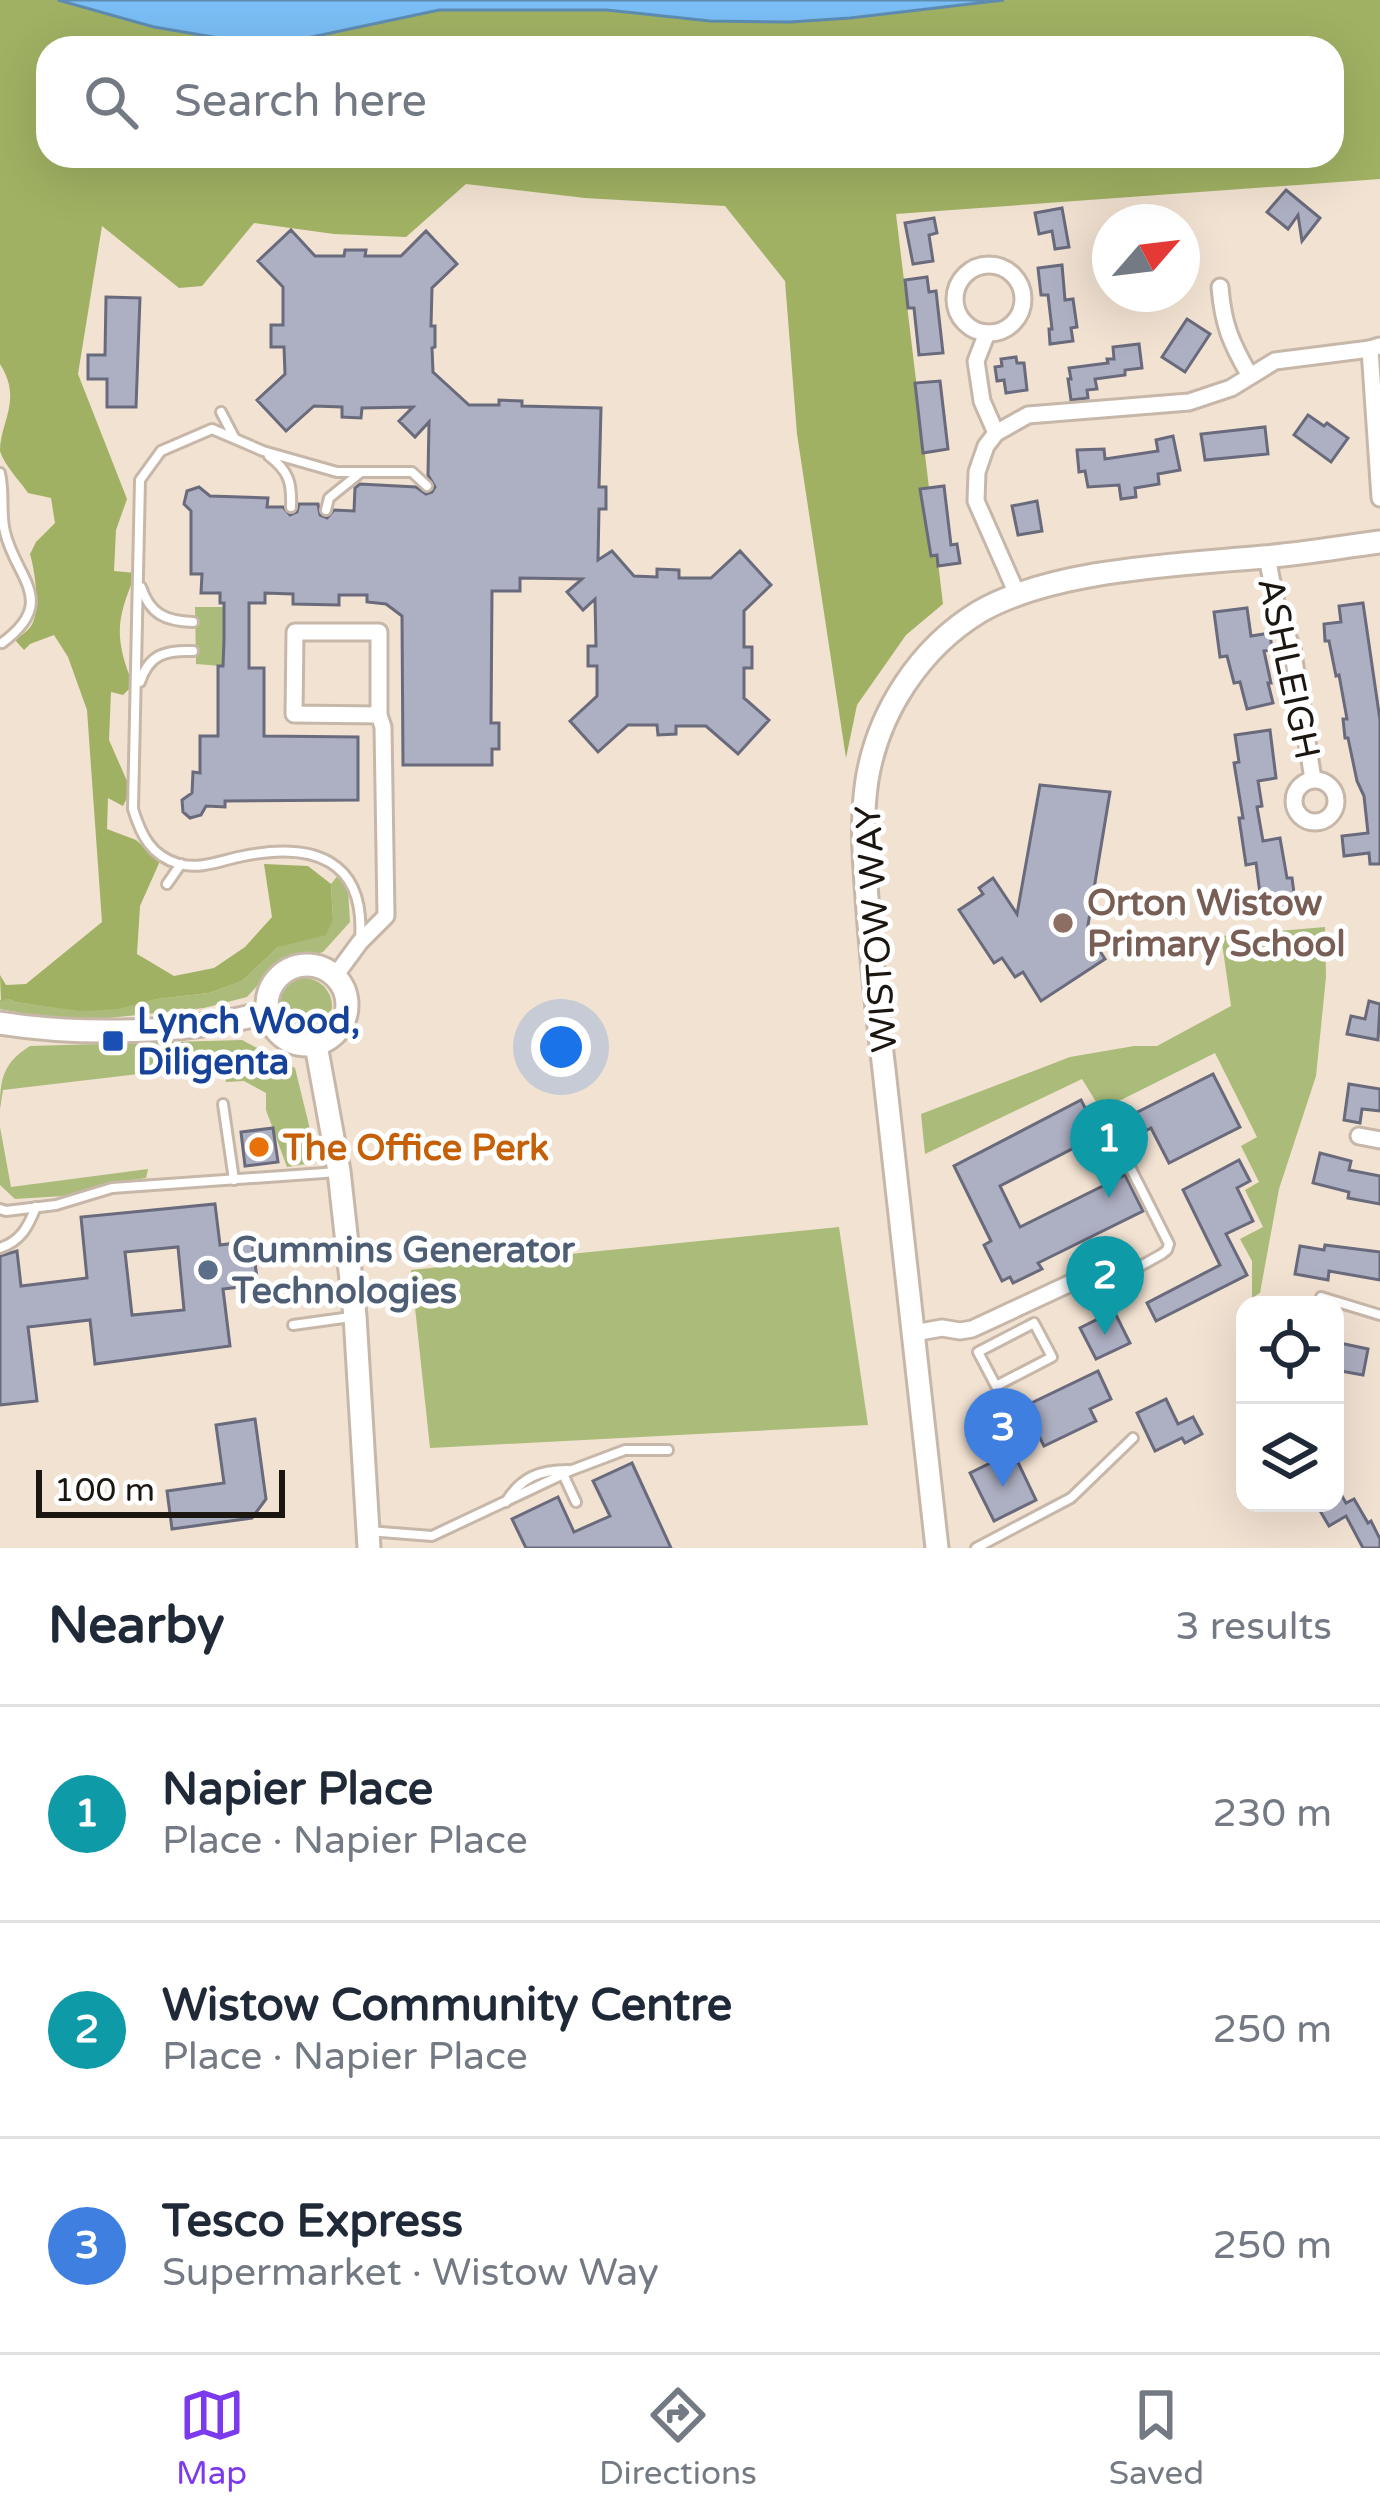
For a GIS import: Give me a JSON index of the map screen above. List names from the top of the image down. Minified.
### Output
{"streets":{"street":["ASHLEIGH","WISTOW WAY"]},"crossings":[["ASHLEIGH","WISTOW WAY"]],"places":{"other":["Orton Wistow Primary School","The Office Perk","Cummins Generator Technologies"],"transit":["Lynch Wood, Diligenta"]},"scale_bar":"100 m","north":"top right","page":{"search":"Search here","pins":["1","2","3"],"scale":"100 m","heading":["Nearby","3 results"],"list":[{"mark":"1","name":"Napier Place","note":"Place · Napier Place","value":"230 m"},{"mark":"2","name":"Wistow Community Centre","note":"Place · Napier Place","value":"250 m"},{"mark":"3","name":"Tesco Express","note":"Supermarket · Wistow Way","value":"250 m"}],"nav":["Map","Directions","Saved"]}}
